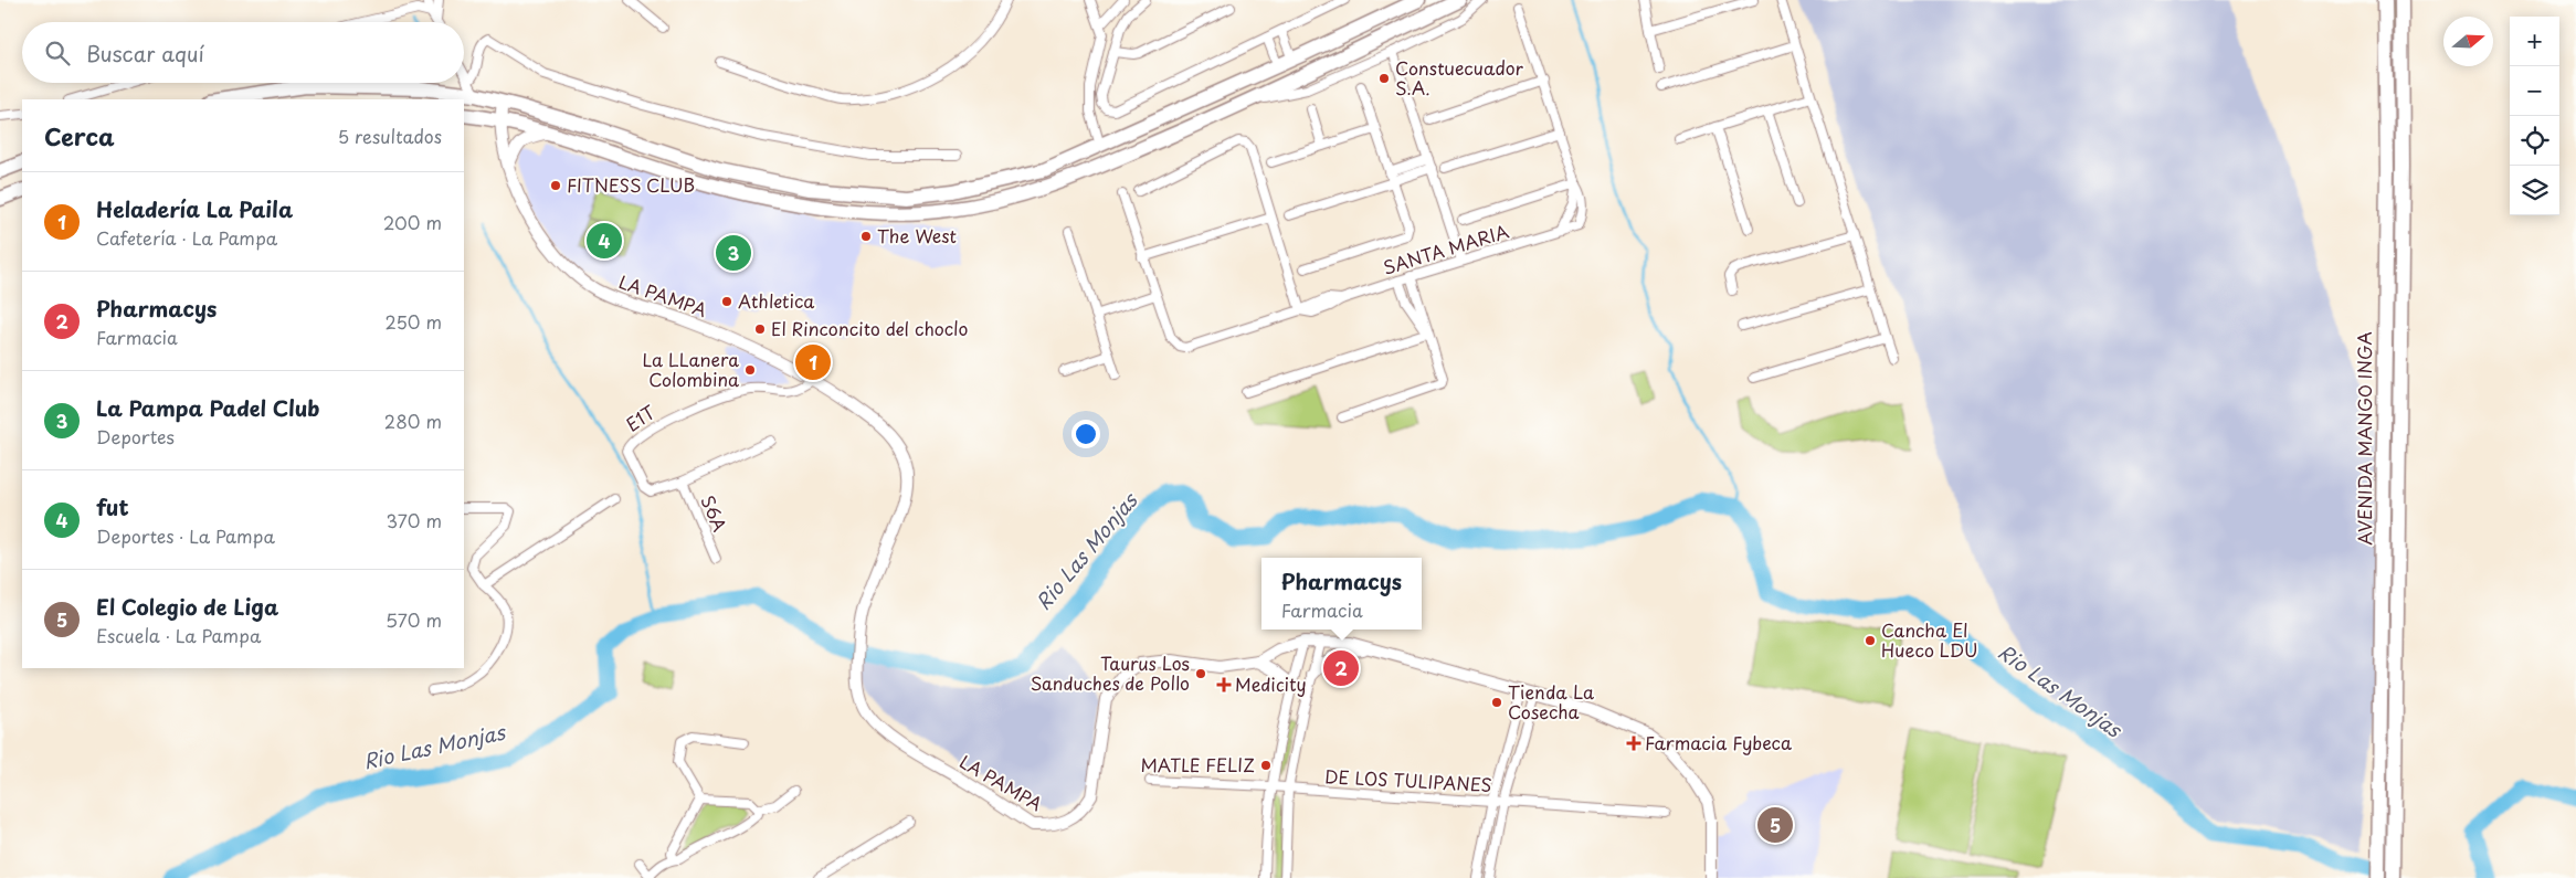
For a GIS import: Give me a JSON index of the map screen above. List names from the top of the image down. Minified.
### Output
{"streets":{"main road":["AVENIDA MANGO INGA"],"street":["SANTA MARIA","LA PAMPA","E1T","S6A","DE LOS TULIPANES"]},"crossings":[["LA PAMPA","E1T"],["E1T","S6A"]],"water":["Rio Las Monjas"],"places":{"other":["Constuecuador S.A.","FITNESS CLUB","The West","Athletica","El Rinconcito del choclo","La LLanera Colombina","Cancha El Hueco LDU","Taurus Los Sanduches de Pollo","Tienda La Cosecha","MATLE FELIZ"],"health":["Medicity","Farmacia Fybeca"]},"north":"right","page":{"map_buttons":["+","−"],"search":"Buscar aquí","heading":["Cerca","5 resultados"],"list":[{"mark":"1","name":"Heladería La Paila","note":"Cafetería · La Pampa","value":"200 m"},{"mark":"2","name":"Pharmacys","note":"Farmacia","value":"250 m"},{"mark":"3","name":"La Pampa Padel Club","note":"Deportes","value":"280 m"},{"mark":"4","name":"fut","note":"Deportes · La Pampa","value":"370 m"},{"mark":"5","name":"El Colegio de Liga","note":"Escuela · La Pampa","value":"570 m"}],"pins":["4","3","1","2","5"],"popup":["Pharmacys","Farmacia"]}}
